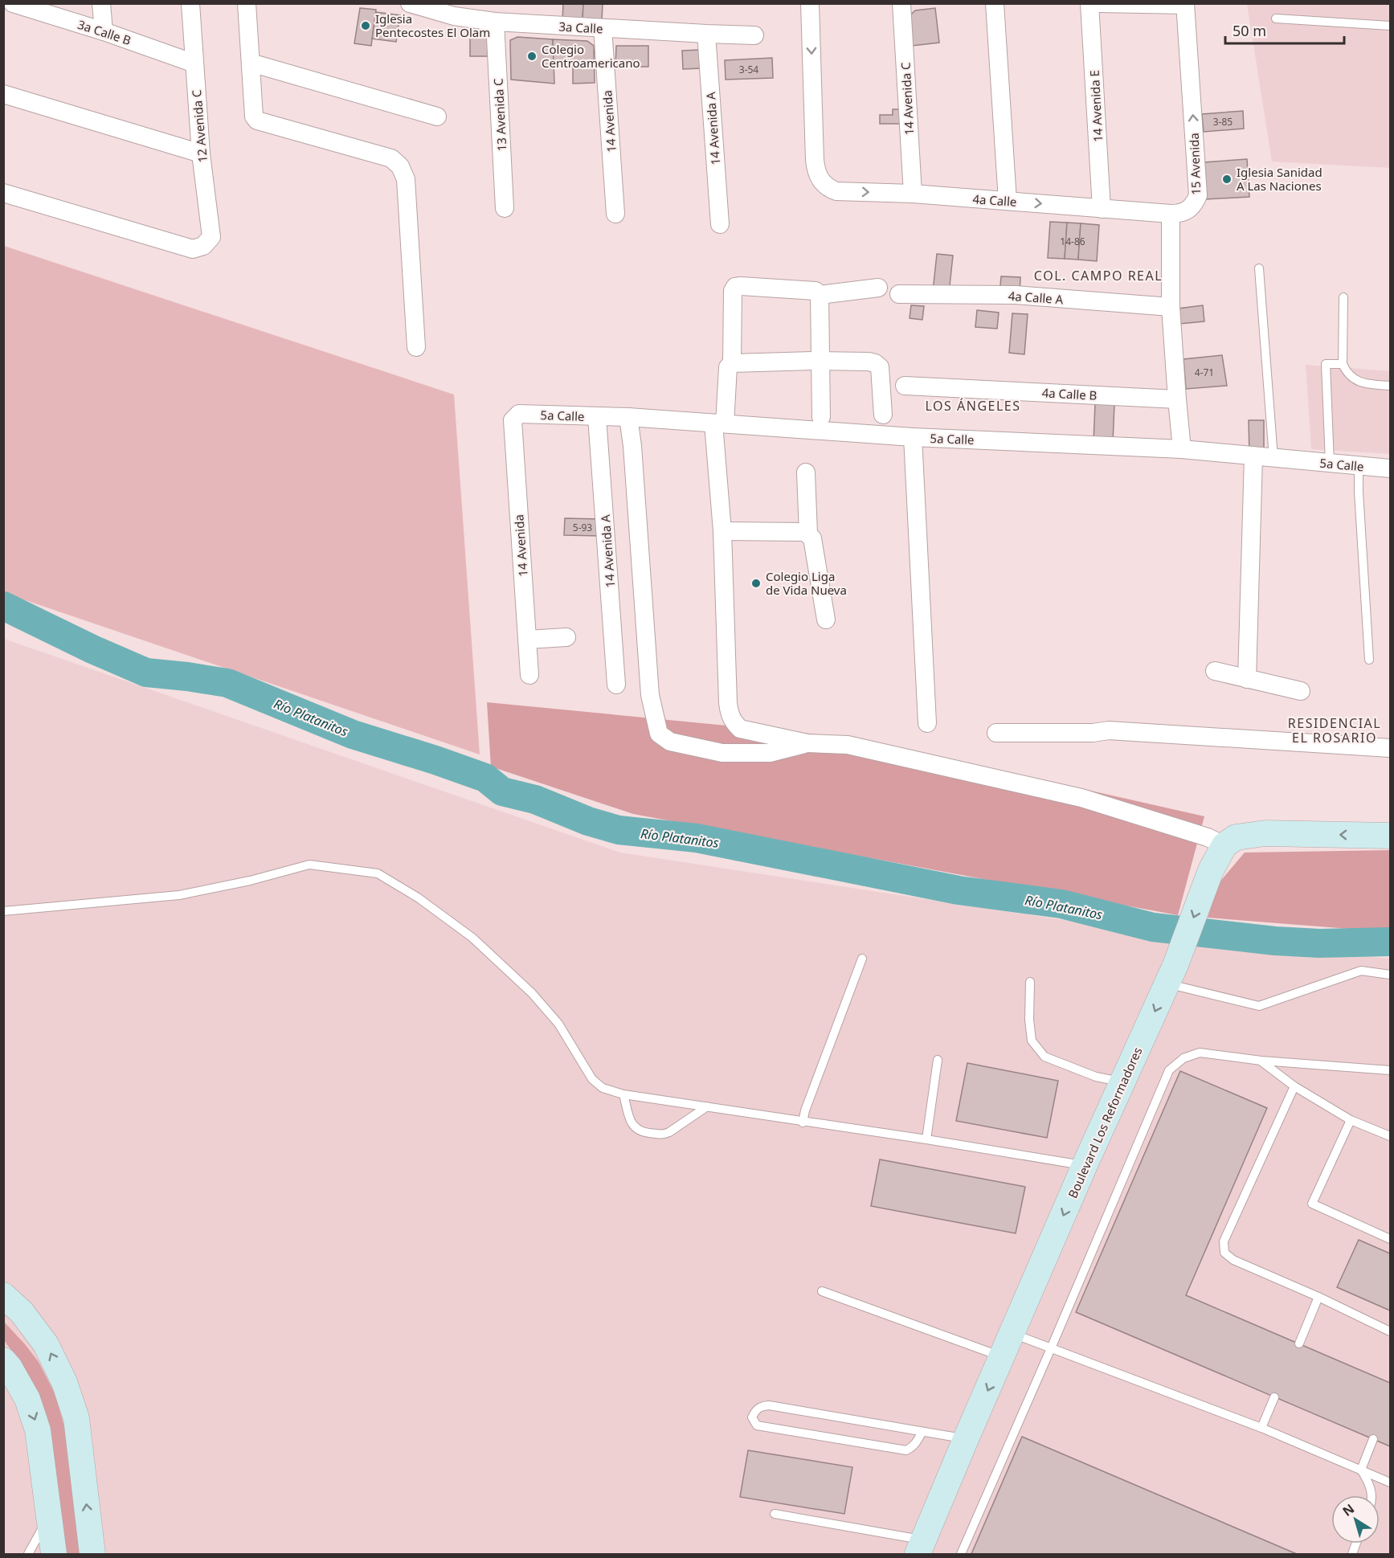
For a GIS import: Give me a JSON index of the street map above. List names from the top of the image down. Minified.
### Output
{"streets":{"main road":["Boulevard Los Reformadores"],"street":["3a Calle","3a Calle B","14 Avenida C","14 Avenida E","13 Avenida C","14 Avenida","12 Avenida C","14 Avenida A","15 Avenida","4a Calle","4a Calle A","4a Calle B","5a Calle"]},"crossings":[["3a Calle","13 Avenida C"],["3a Calle","14 Avenida"],["3a Calle","14 Avenida A"],["3a Calle B","12 Avenida C"],["14 Avenida C","4a Calle"],["14 Avenida E","4a Calle"],["14 Avenida","5a Calle"],["14 Avenida A","5a Calle"],["15 Avenida","4a Calle"]],"one_way":["Boulevard Los Reformadores"],"districts":["COL. CAMPO REAL","LOS ÁNGELES","RESIDENCIAL EL ROSARIO"],"water":["Río Platanitos"],"places":["Iglesia Pentecostes El Olam","Colegio Centroamericano","Iglesia Sanidad A Las Naciones","Colegio Liga de Vida Nueva"],"house_numbers":["3-54","3-85","14-86","4-71","5-93"],"scale_bar":"50 m","north":"top left"}
